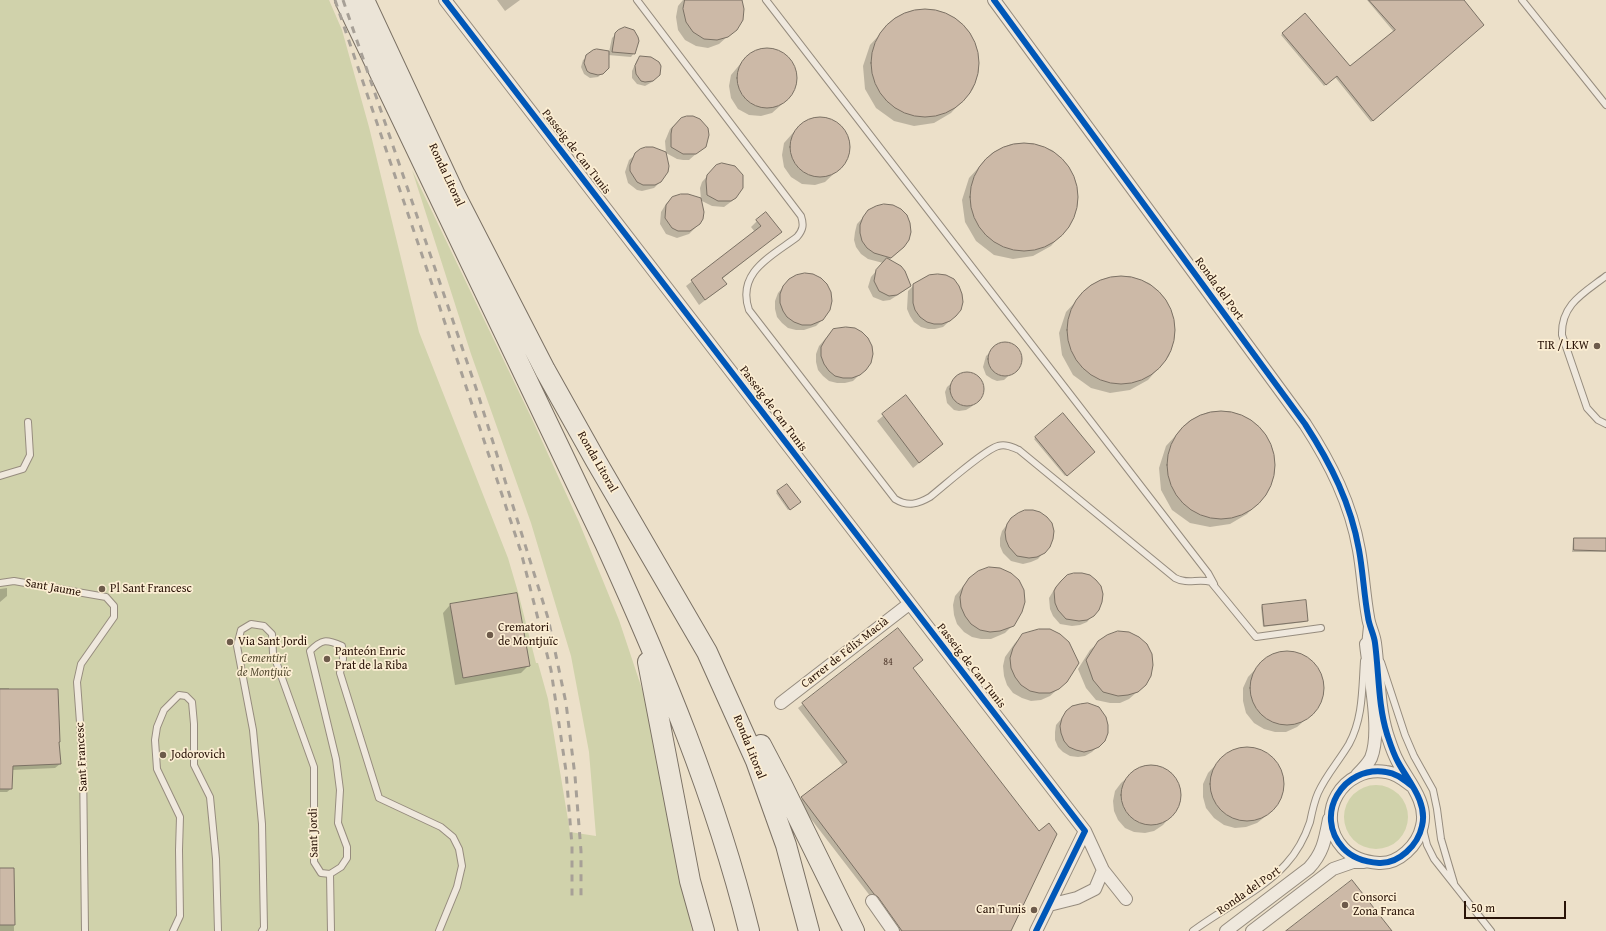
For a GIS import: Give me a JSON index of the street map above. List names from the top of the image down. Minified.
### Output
{"streets":{"highway":["Ronda Litoral"],"street":["Passeig de Can Tunis","Ronda del Port","Carrer de Félix Macià"],"lane":["Sant Jaume","Sant Francesc","Sant Jordi"]},"crossings":[["Passeig de Can Tunis","Carrer de Félix Macià"],["Sant Jaume","Sant Francesc"]],"parks":["Cementiri de Montjuïc"],"places":["TIR / LKW","Pl Sant Francesc","Crematori de Montjuïc","Via Sant Jordi","Panteón Enric Prat de la Riba","Jodorovich","Consorci Zona Franca","Can Tunis"],"house_numbers":["84"],"scale_bar":"50 m"}
